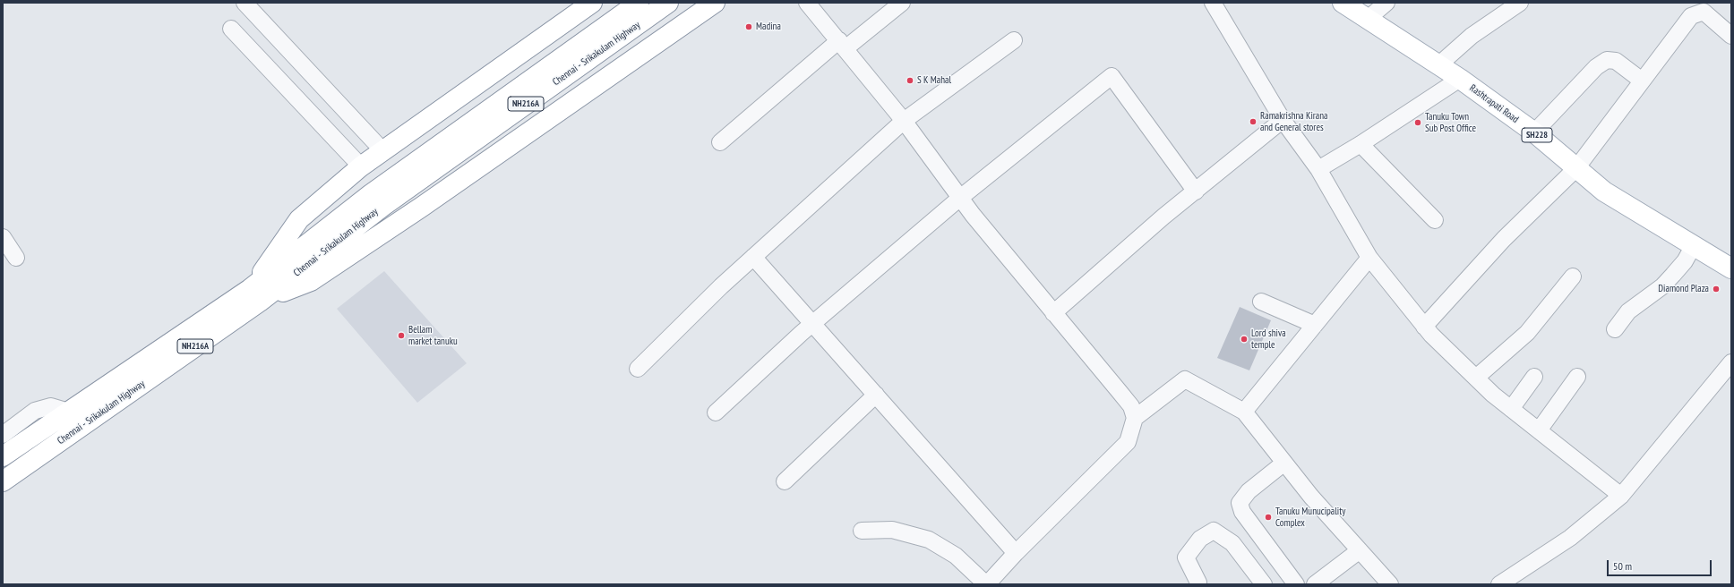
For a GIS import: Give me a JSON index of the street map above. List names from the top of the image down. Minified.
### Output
{"streets":{"main road":["Chennai - Srikakulam Highway","NH216A","Rashtrapati Road","SH228"]},"crossings":[["Chennai - Srikakulam Highway","NH216A"]],"places":["Madina","S K Mahal","Ramakrishna Kirana and General stores","Tanuku Town Sub Post Office","Diamond Plaza","Bellam market tanuku","Lord shiva temple","Tanuku Munucipality Complex"],"scale_bar":"50 m"}
